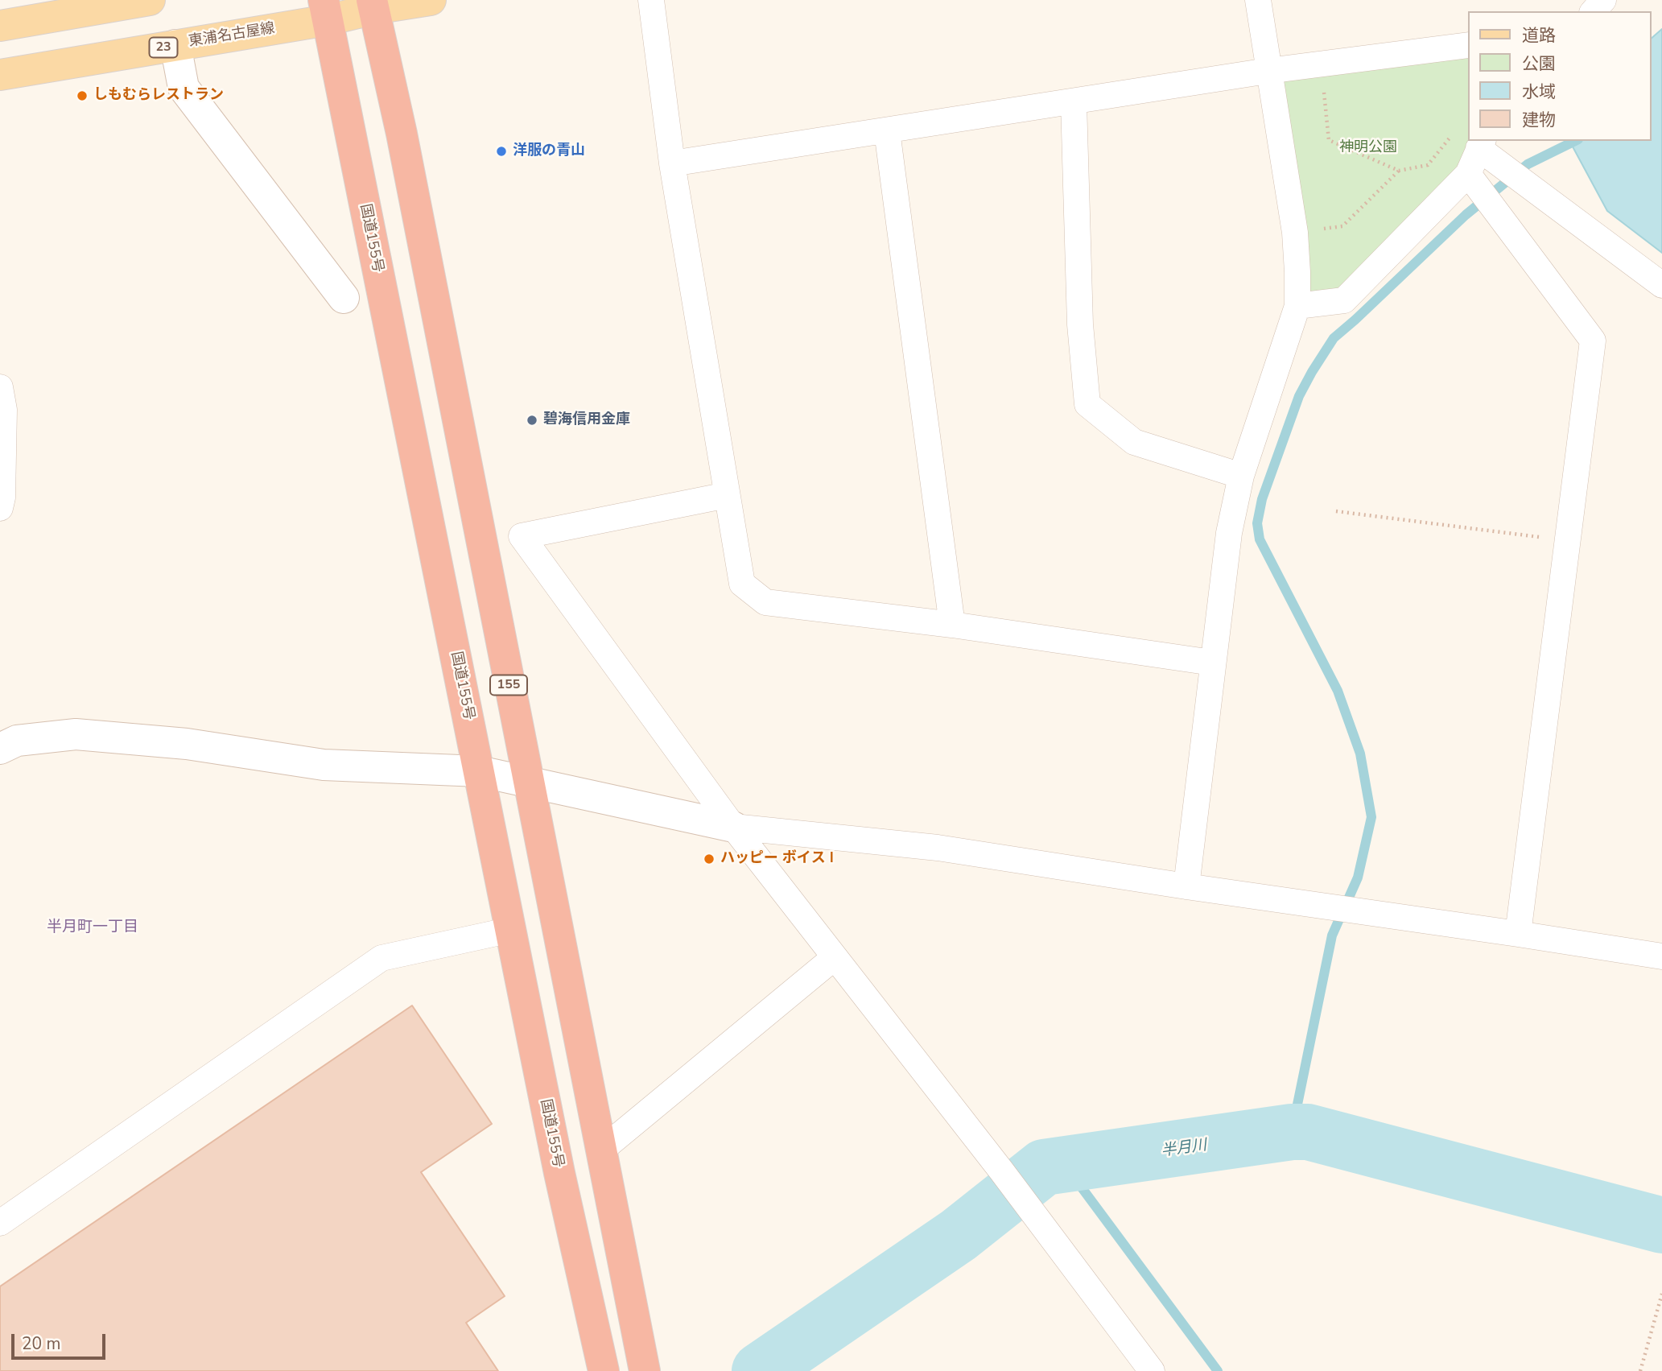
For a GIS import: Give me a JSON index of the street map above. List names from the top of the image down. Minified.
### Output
{"streets":{"highway":["国道155号","155"],"main road":["東浦名古屋線","23"]},"crossings":[["東浦名古屋線","国道155号"],["東浦名古屋線","155"]],"districts":["半月町一丁目"],"water":["半月川"],"parks":["神明公園"],"places":["しもむらレストラン","洋服の青山","碧海信用金庫","ハッピー ボイス I"],"legend":["道路","公園","水域","建物"],"scale_bar":"20 m"}
